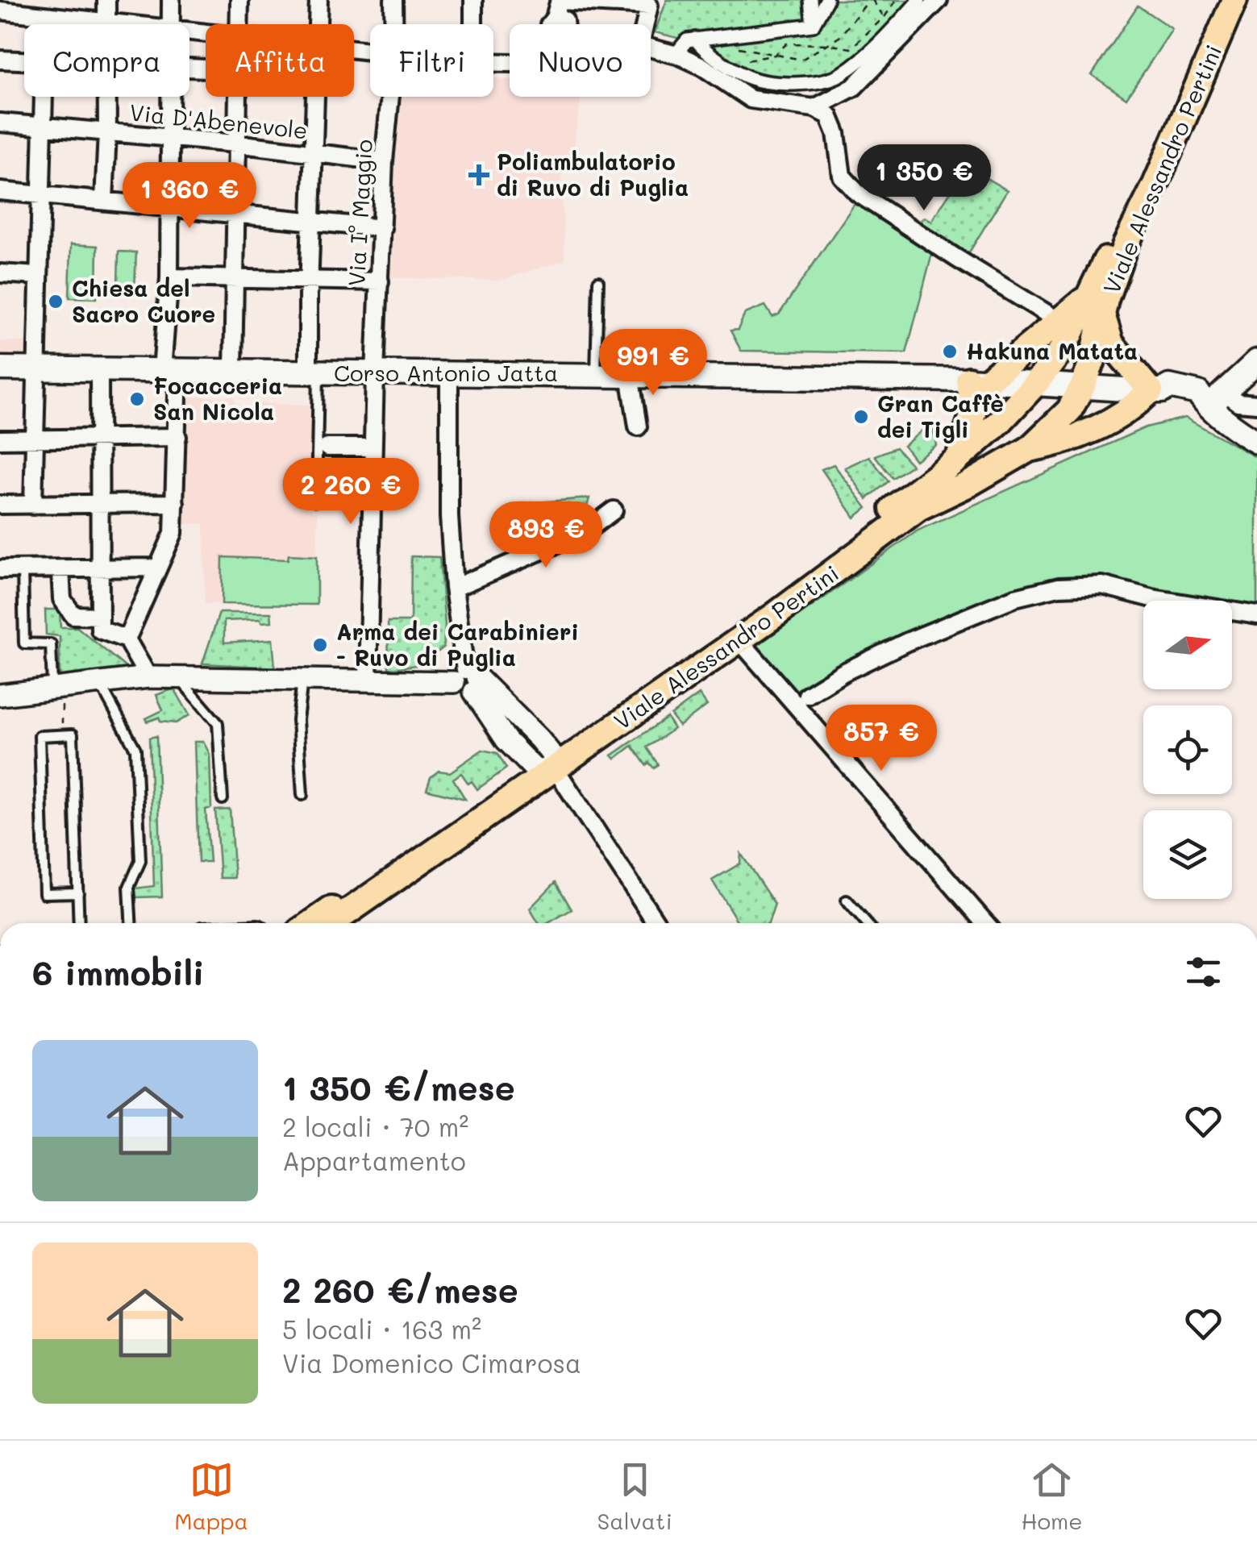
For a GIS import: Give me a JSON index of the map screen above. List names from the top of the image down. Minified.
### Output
{"streets":{"main road":["Viale Alessandro Pertini","Corso Antonio Jatta"],"street":["Via D'Abenevole","Via I° Maggio"]},"crossings":[["Via D'Abenevole","Via I° Maggio"],["Viale Alessandro Pertini","Corso Antonio Jatta"],["Via I° Maggio","Corso Antonio Jatta"]],"places":{"health":["Poliambulatorio di Ruvo di Puglia"],"other":["Chiesa del Sacro Cuore","Hakuna Matata","Focacceria San Nicola","Gran Caffè dei Tigli","Arma dei Carabinieri - Ruvo di Puglia"]},"north":"right","page":{"chip":["Compra","Affitta","Filtri","Nuovo"],"price":["1 350 €","1 360 €","991 €","2 260 €","893 €","857 €"],"heading":"6 immobili","list":[{"name":"1 350 €/mese","note":"2 locali · 70 m² · Appartamento"},{"name":"2 260 €/mese","note":"5 locali · 163 m² · Via Domenico Cimarosa"}],"tabs":["Mappa","Salvati","Home"]}}
